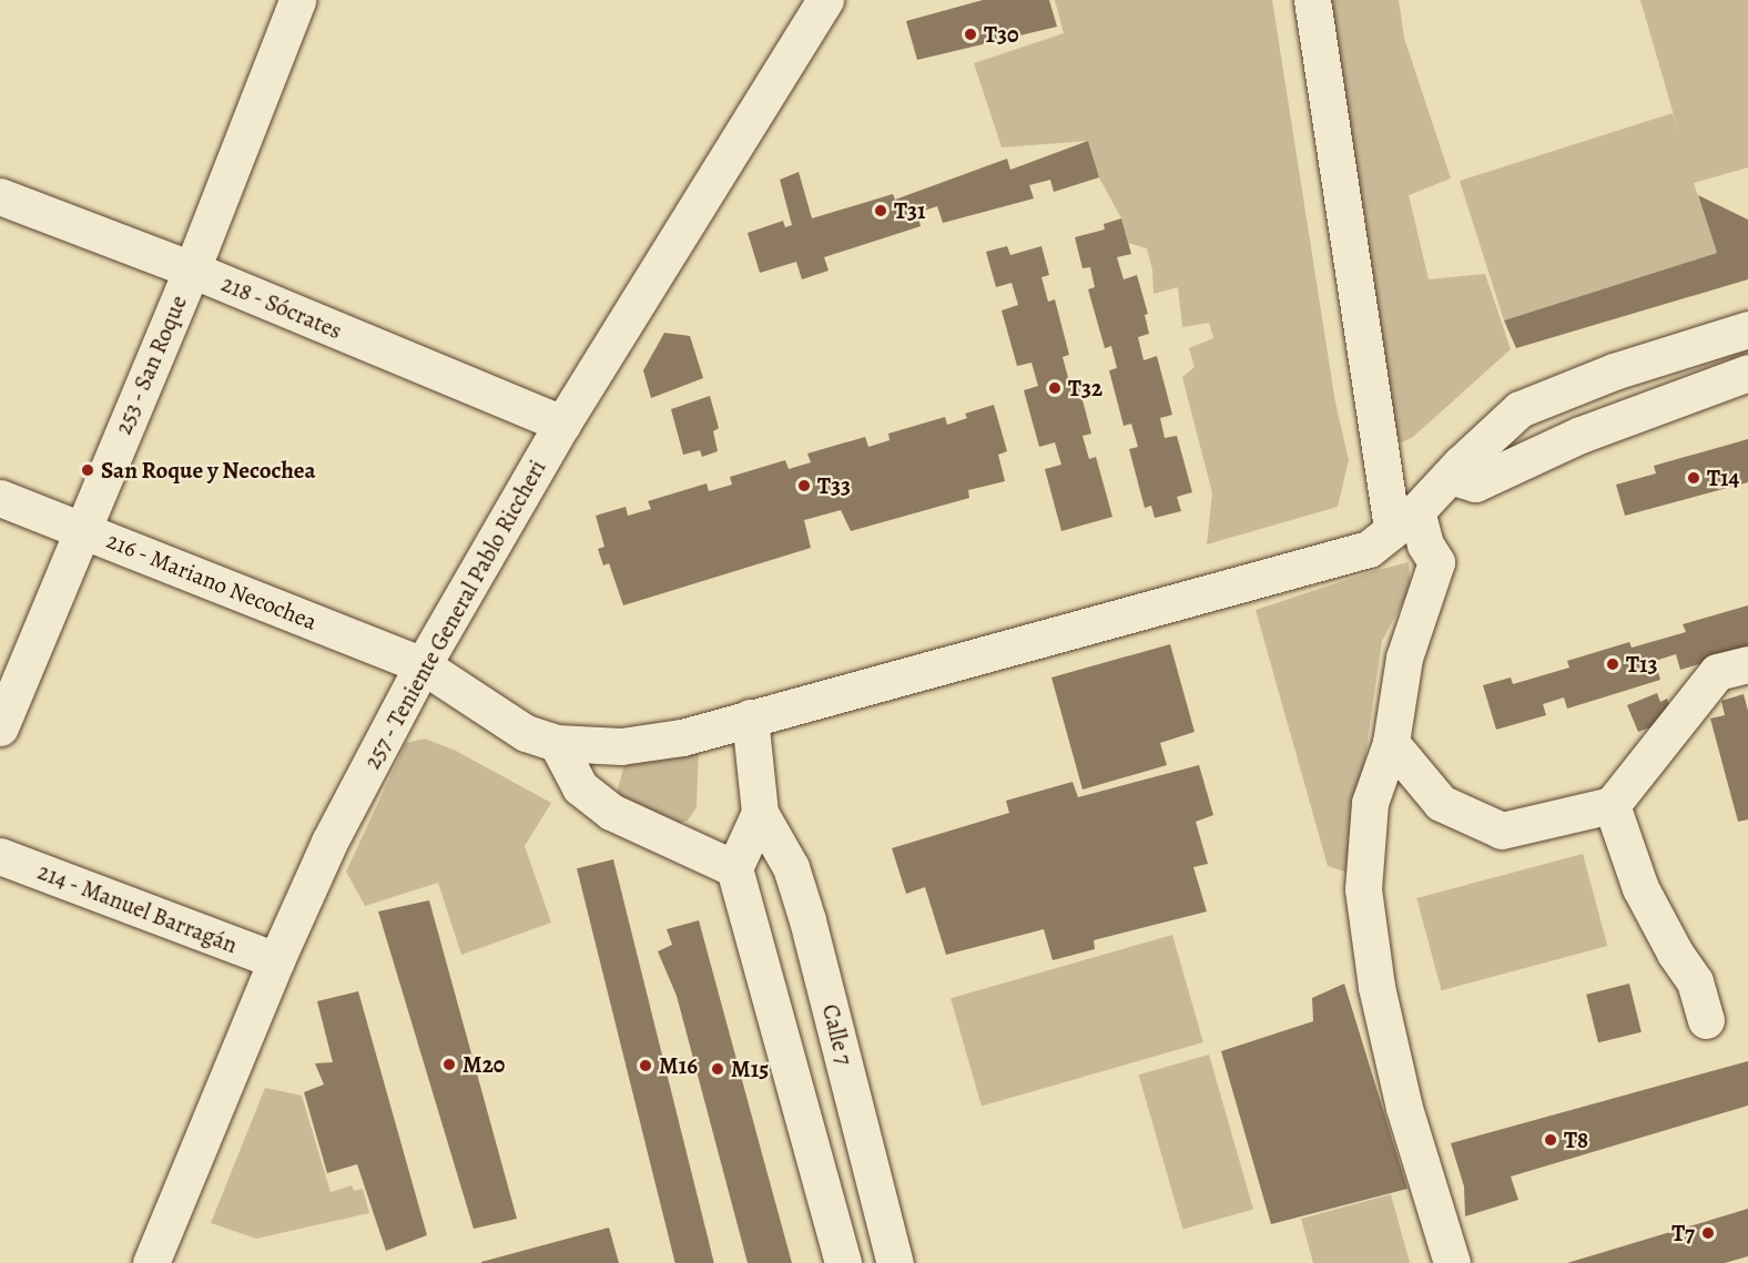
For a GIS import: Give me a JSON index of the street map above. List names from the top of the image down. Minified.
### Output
{"streets":{"street":["218 - Sócrates","253 - San Roque","216 - Mariano Necochea","257 - Teniente General Pablo Riccheri","214 - Manuel Barragán","Calle 7"]},"crossings":[["218 - Sócrates","253 - San Roque"],["218 - Sócrates","257 - Teniente General Pablo Riccheri"],["253 - San Roque","216 - Mariano Necochea"],["216 - Mariano Necochea","257 - Teniente General Pablo Riccheri"],["216 - Mariano Necochea","Calle 7"],["257 - Teniente General Pablo Riccheri","214 - Manuel Barragán"]],"places":["T30","T31","T32","San Roque y Necochea","T14","T33","T13","M20","M16","M15","T8","T7"]}
